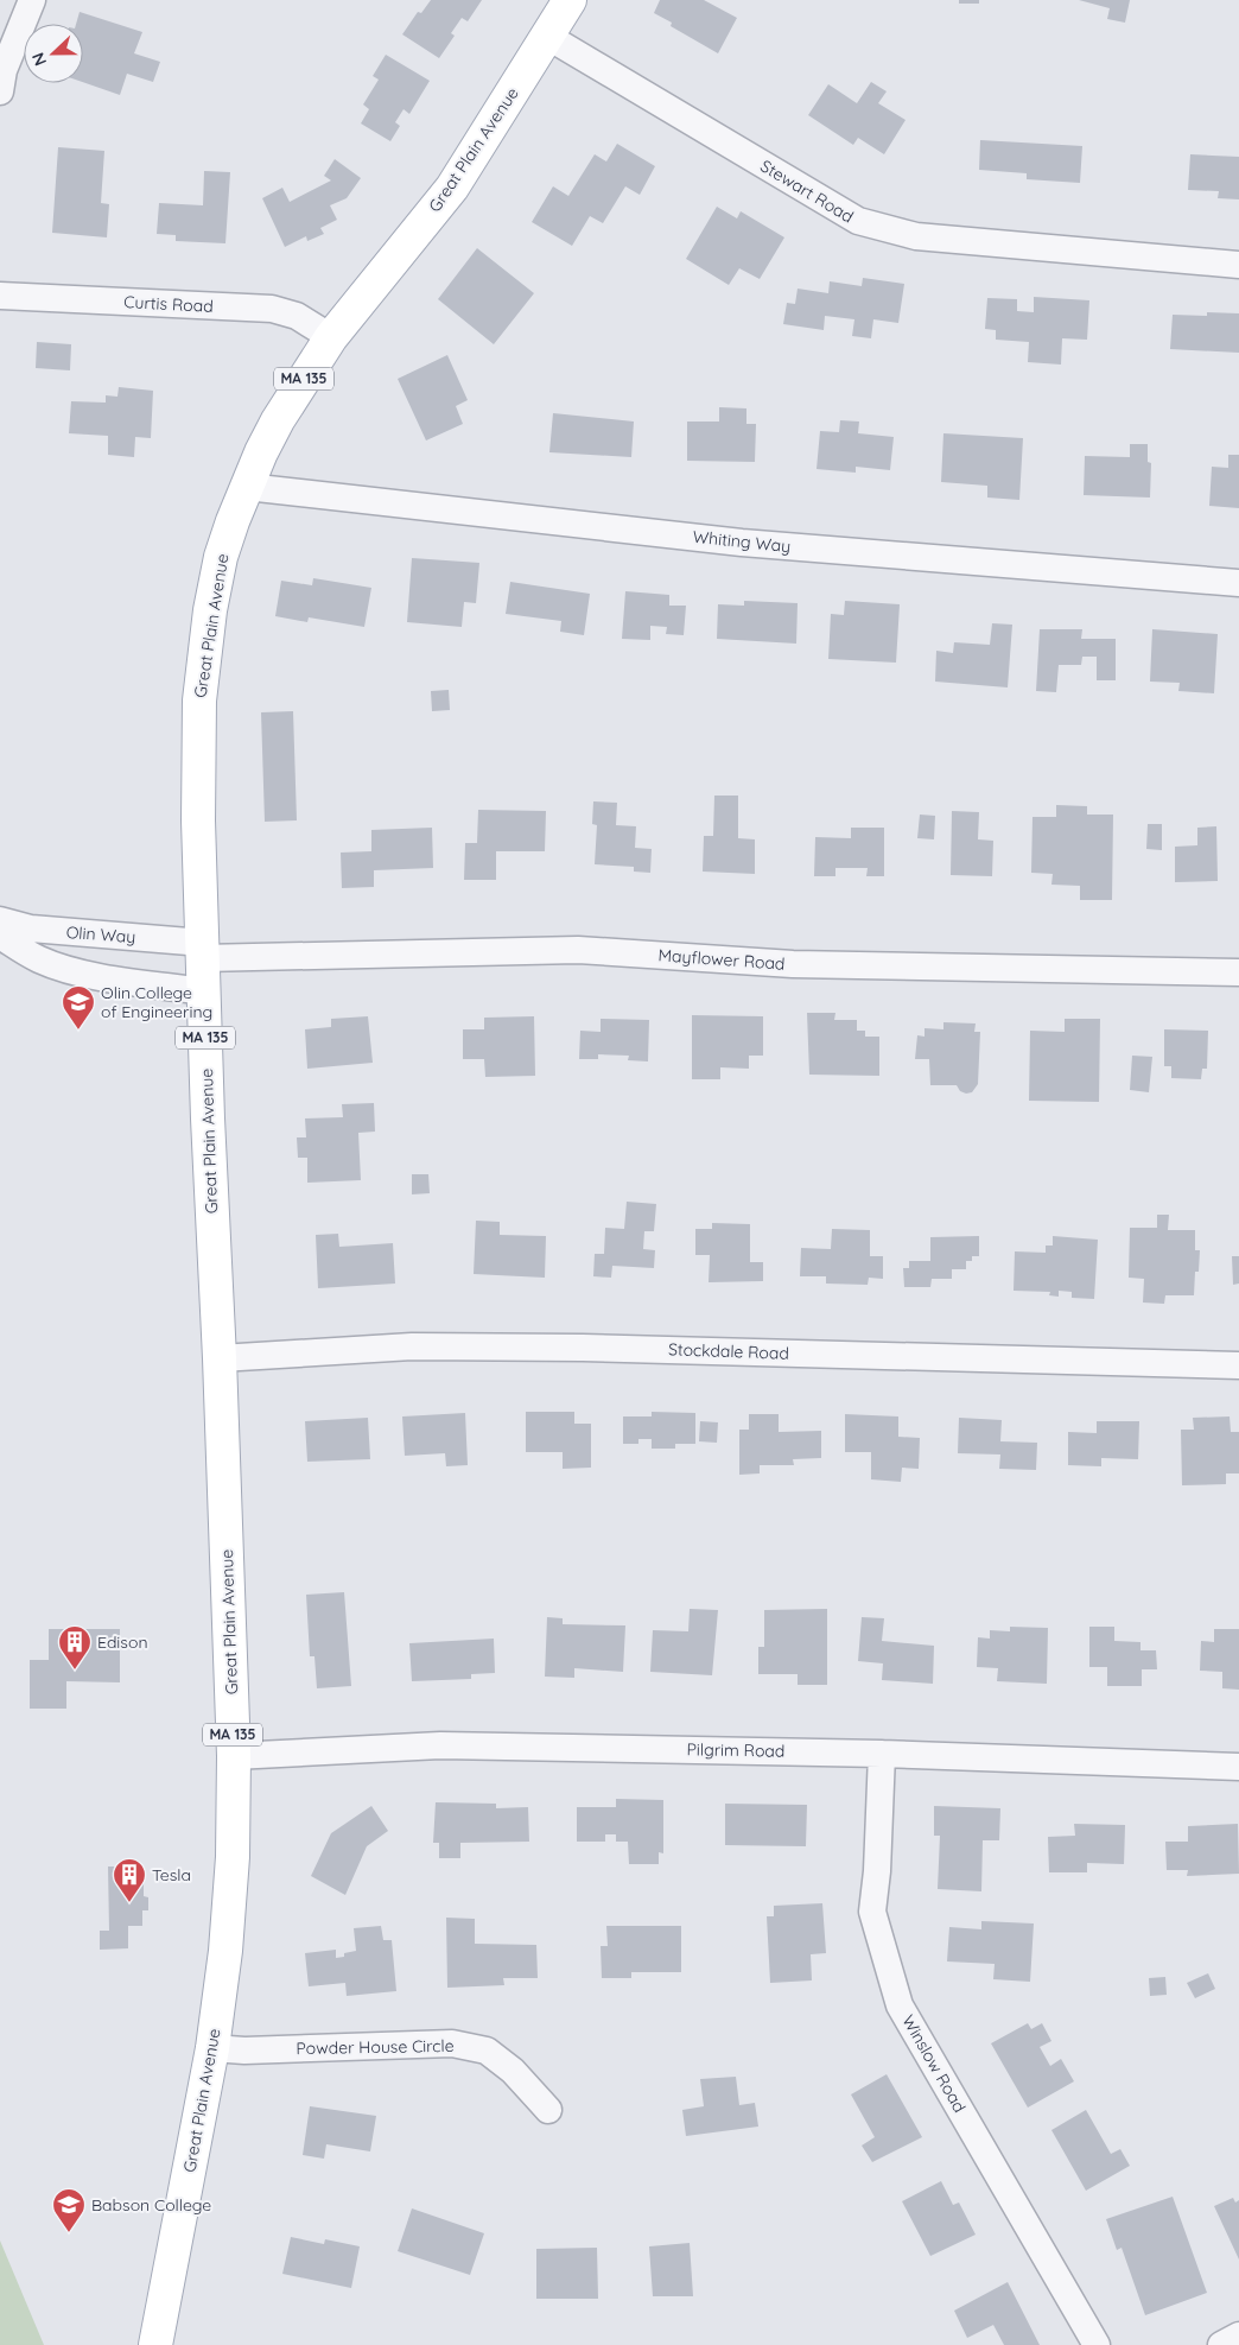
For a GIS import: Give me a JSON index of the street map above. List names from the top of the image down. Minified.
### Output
{"streets":{"main road":["Great Plain Avenue","MA 135"],"street":["Stewart Road","Curtis Road","Whiting Way","Olin Way","Mayflower Road","Stockdale Road","Pilgrim Road","Powder House Circle","Winslow Road"]},"crossings":[["Great Plain Avenue","Stewart Road"],["Great Plain Avenue","Curtis Road"],["Great Plain Avenue","Whiting Way"],["Great Plain Avenue","Olin Way"],["Great Plain Avenue","Mayflower Road"],["Great Plain Avenue","Stockdale Road"],["Great Plain Avenue","Pilgrim Road"],["Great Plain Avenue","Powder House Circle"],["Olin Way","Mayflower Road"],["Pilgrim Road","Winslow Road"]],"places":{"school or university":["Olin College of Engineering","Babson College"],"building":["Edison","Tesla"]},"north":"left"}
